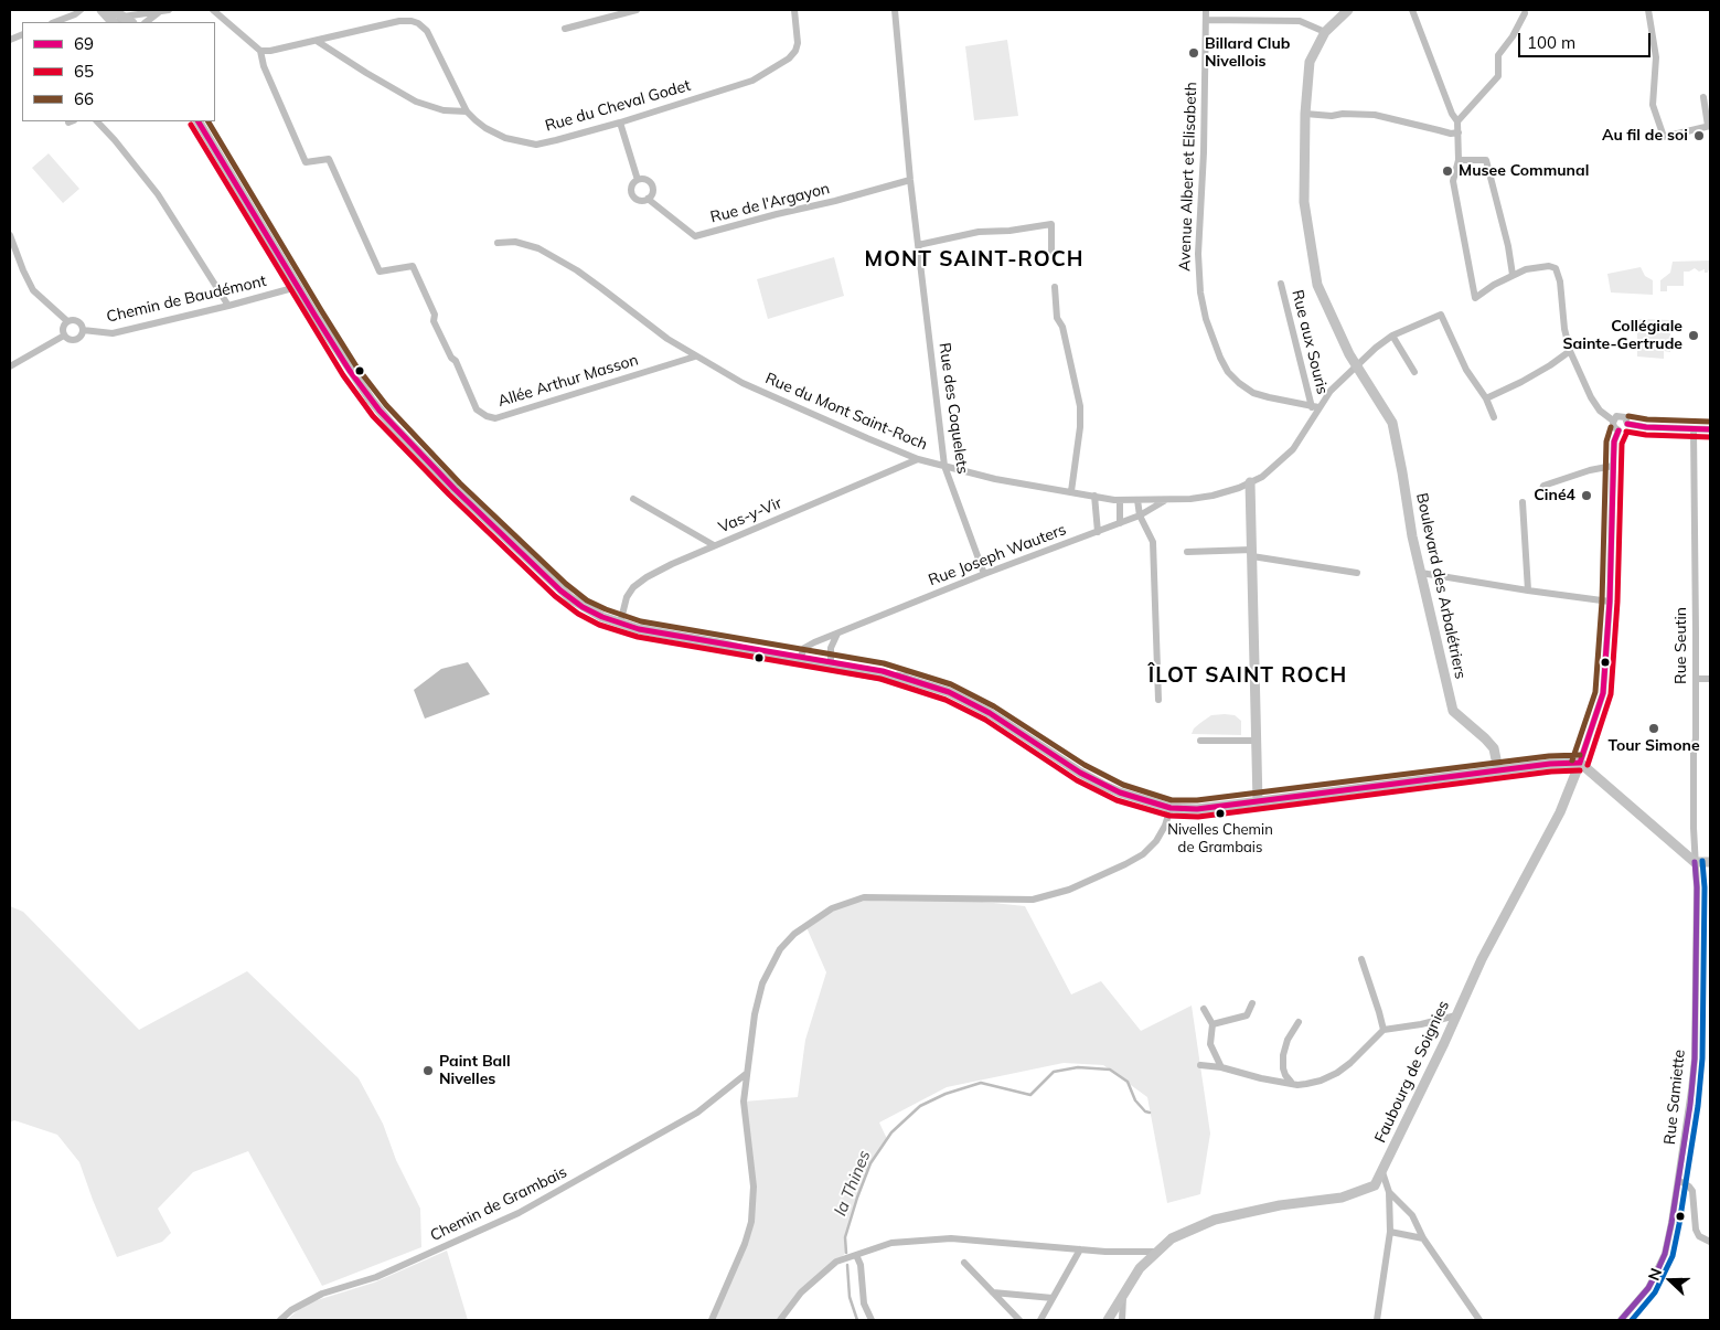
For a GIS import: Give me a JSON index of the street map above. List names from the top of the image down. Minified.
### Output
{"streets":{"main road":["Boulevard des Arbalétriers","Faubourg de Soignies"],"street":["Rue du Cheval Godet","Avenue Albert et Elisabeth","Rue de l'Argayon","Chemin de Baudémont","Rue aux Souris","Allée Arthur Masson","Rue des Coquelets","Rue du Mont Saint-Roch","Vas-y-Vir","Rue Joseph Wauters","Rue Seutin","Rue Samiette","Chemin de Grambais"]},"crossings":[["Rue du Cheval Godet","Allée Arthur Masson"],["Avenue Albert et Elisabeth","Rue aux Souris"],["Avenue Albert et Elisabeth","Rue du Mont Saint-Roch"],["Rue de l'Argayon","Rue des Coquelets"],["Rue aux Souris","Rue du Mont Saint-Roch"],["Allée Arthur Masson","Rue du Mont Saint-Roch"],["Rue des Coquelets","Rue du Mont Saint-Roch"],["Rue des Coquelets","Rue Joseph Wauters"],["Rue du Mont Saint-Roch","Vas-y-Vir"],["Rue du Mont Saint-Roch","Rue Joseph Wauters"],["Rue du Mont Saint-Roch","Boulevard des Arbalétriers"],["Rue Seutin","Rue Samiette"]],"districts":["MONT SAINT-ROCH","ÎLOT SAINT ROCH"],"water":["la Thines"],"places":["Billard Club Nivellois","Au fil de soi","Musee Communal","Collégiale Sainte-Gertrude","Ciné4","Tour Simone","Nivelles Chemin de Grambais","Paint Ball Nivelles"],"lines":["transit line 69","transit line 66","transit line 65"],"legend":["69","65","66"],"scale_bar":"100 m","north":"left"}
